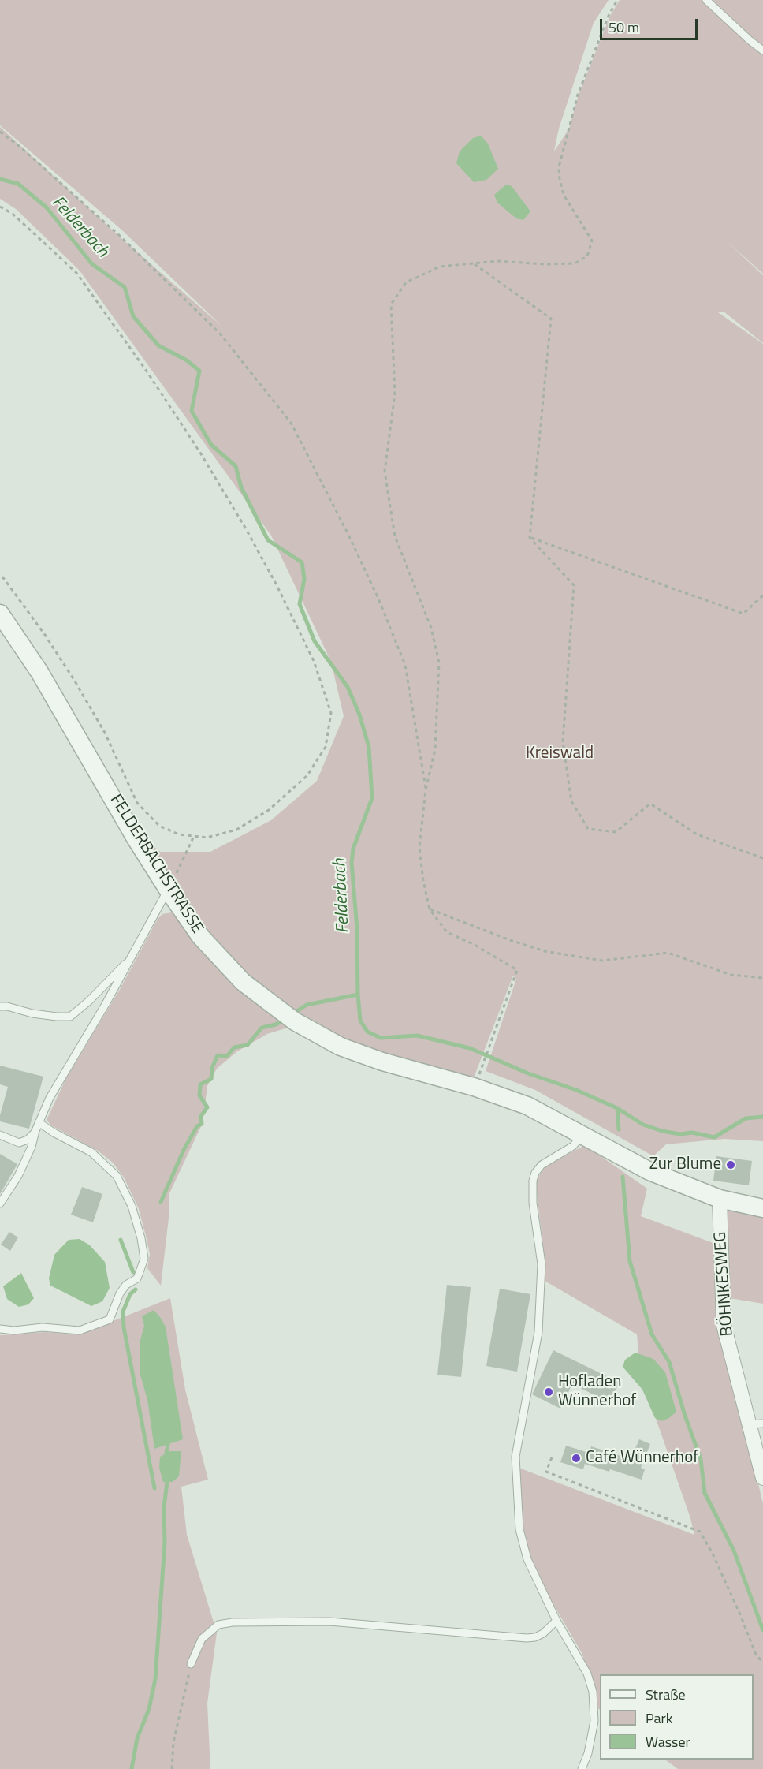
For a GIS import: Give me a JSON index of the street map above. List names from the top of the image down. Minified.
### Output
{"streets":{"street":["FELDERBACHSTRASSE","BÖHNKESWEG"]},"crossings":[["FELDERBACHSTRASSE","BÖHNKESWEG"]],"water":["Felderbach"],"parks":["Kreiswald"],"places":["Zur Blume","Hofladen Wünnerhof","Café Wünnerhof"],"legend":["Straße","Park","Wasser"],"scale_bar":"50 m"}
